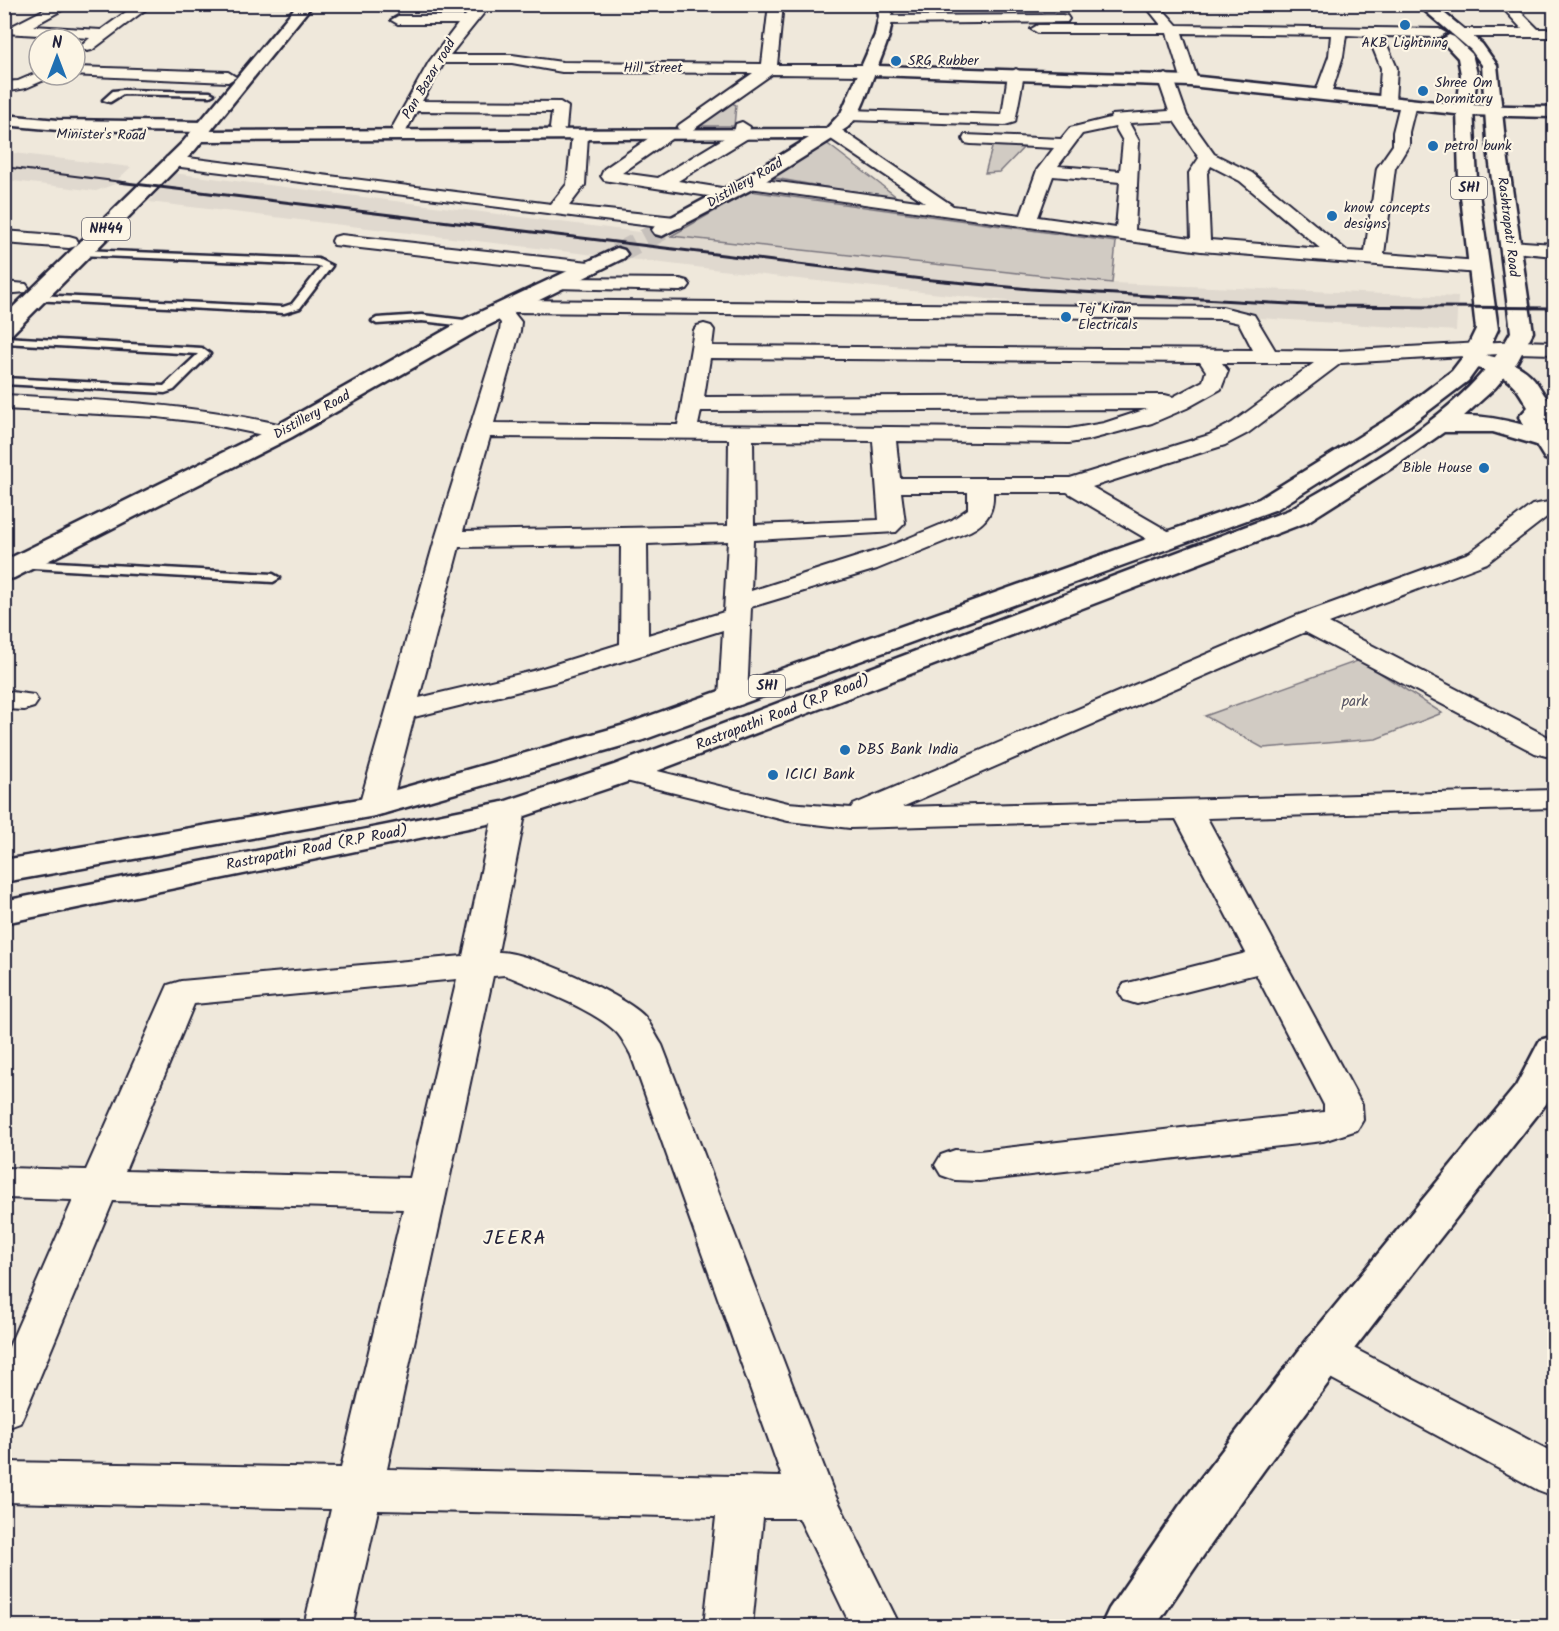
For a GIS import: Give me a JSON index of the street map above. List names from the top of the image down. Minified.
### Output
{"streets":{"main road":["Minister's Road","Distillery Road","SH1","Rashtrapati Road","NH44","Rastrapathi Road (R.P Road)"],"street":["Hill street","Pan Bazar road"]},"crossings":[["Hill street","Pan Bazar road"],["Hill street","Distillery Road"],["Minister's Road","NH44"],["Rashtrapati Road","Rastrapathi Road (R.P Road)"]],"districts":["JEERA"],"parks":["park"],"places":["AKB Lightning","SRG Rubber","Shree Om Dormitory","petrol bunk","know concepts designs","Tej Kiran Electricals","Bible House","DBS Bank India","ICICI Bank"],"north":"top"}
